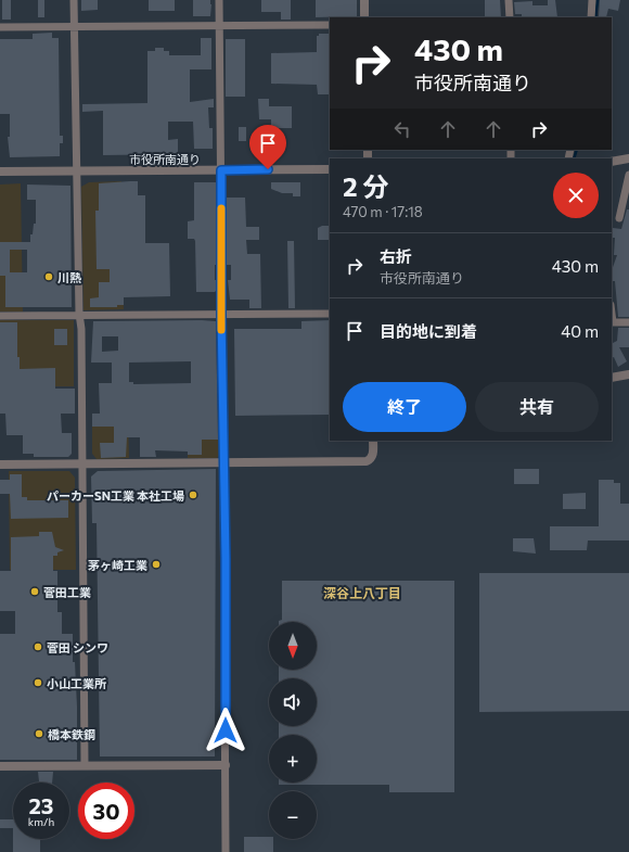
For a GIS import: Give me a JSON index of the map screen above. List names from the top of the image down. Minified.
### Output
{"streets":{"street":["市役所南通り"]},"districts":["深谷上八丁目"],"places":["川熱","パーカーSN工業 本社工場","茅ヶ崎工業","菅田工業","菅田 シンワ","小山工業所","橋本鉄鋼"],"north":"bottom","page":{"turn":["430 m","市役所南通り"],"heading":["2 分","470 m · 17:18"],"list":[{"name":"右折","note":"市役所南通り","value":"430 m"},{"name":"目的地に到着","value":"40 m"}],"buttons":["終了","共有"],"map_buttons":["+","−"],"speed":"23 km/h","limit":"30"}}
